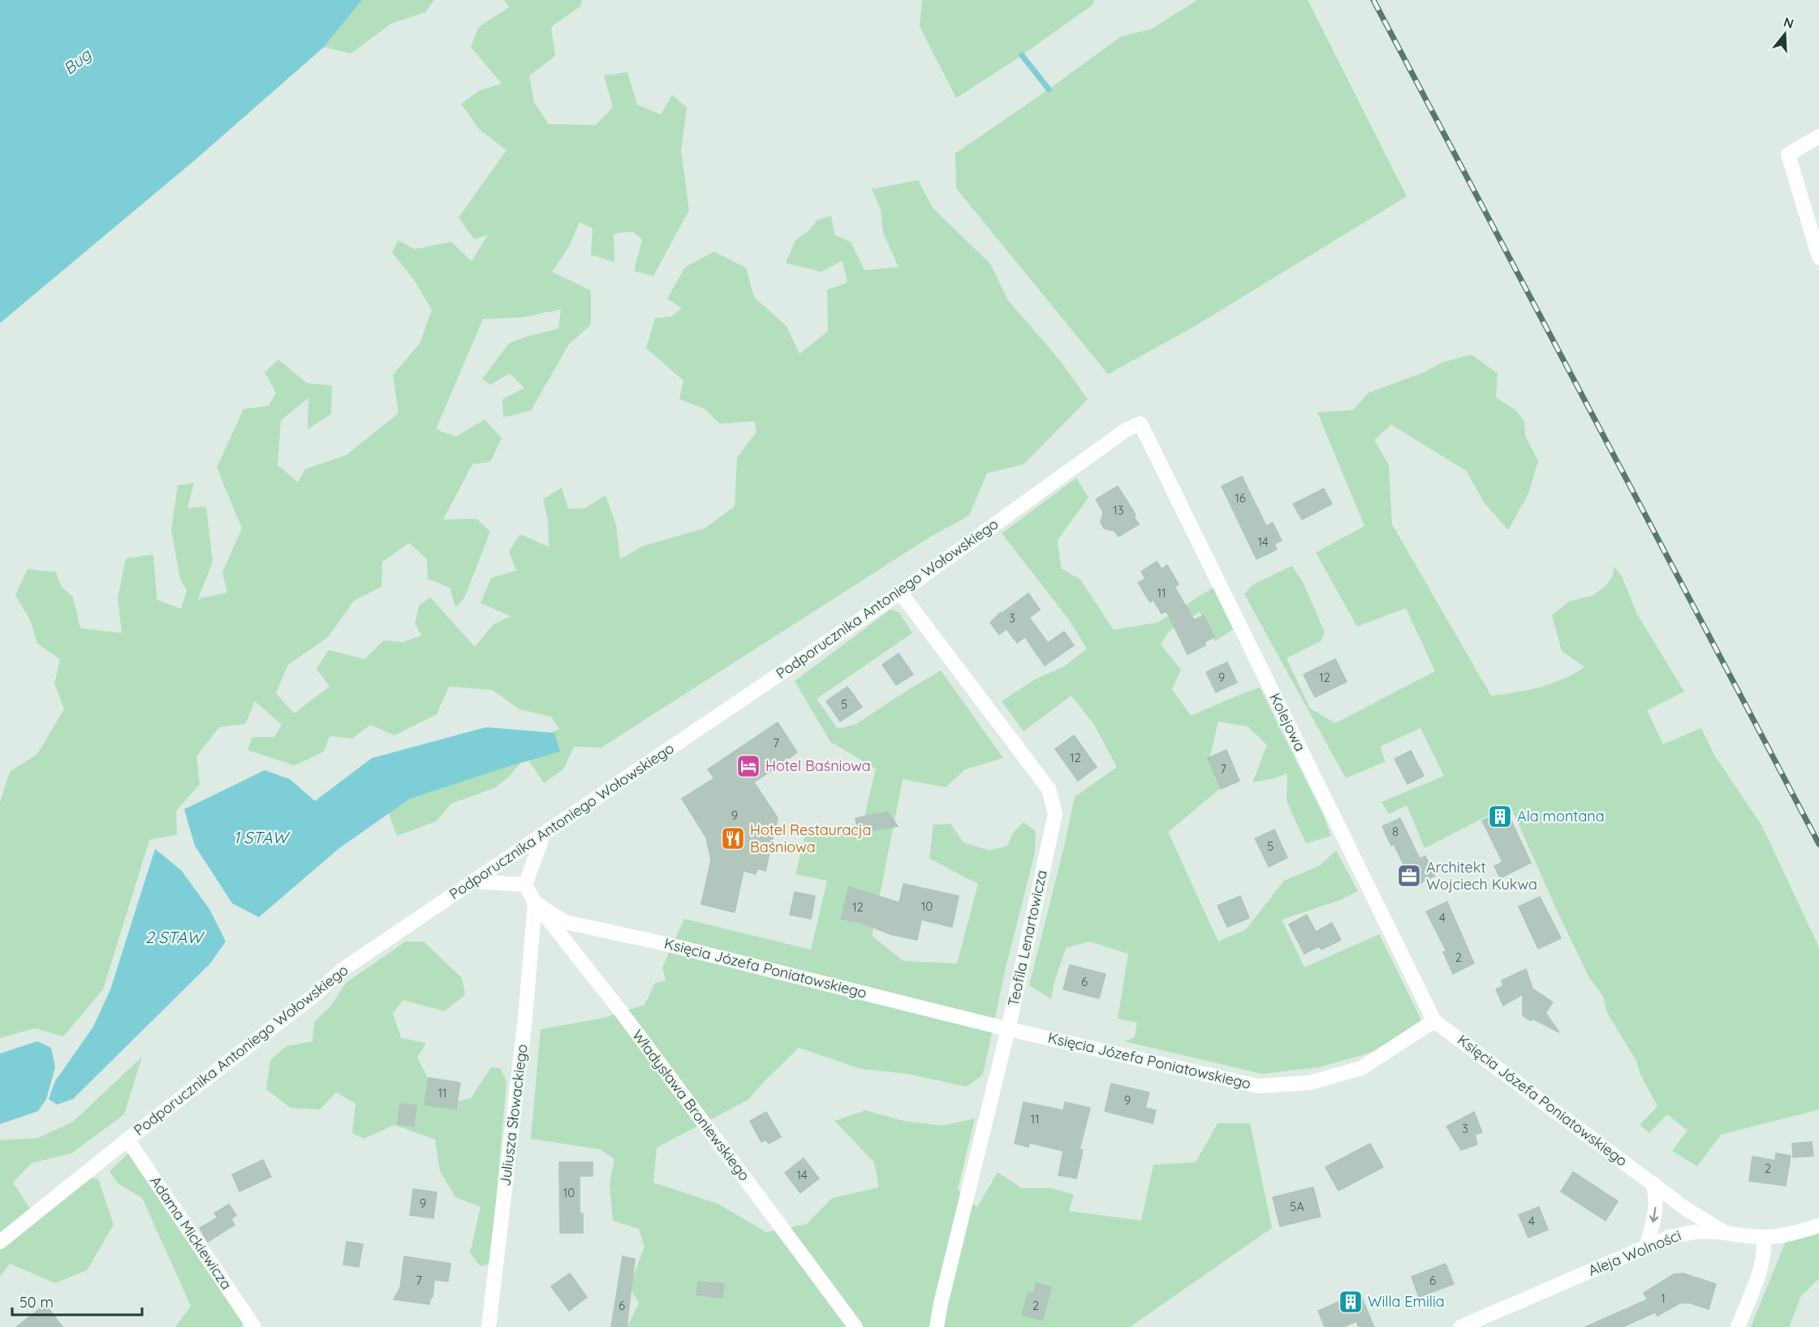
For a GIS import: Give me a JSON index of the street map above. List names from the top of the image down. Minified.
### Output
{"streets":{"street":["Podporucznika Antoniego Wołowskiego","Kolejowa","Teofila Lenartowicza","Księcia Józefa Poniatowskiego","Władysława Broniewskiego","Juliusza Słowackiego","Adama Mickiewicza","Aleja Wolności"]},"crossings":[["Podporucznika Antoniego Wołowskiego","Kolejowa"],["Podporucznika Antoniego Wołowskiego","Teofila Lenartowicza"],["Podporucznika Antoniego Wołowskiego","Adama Mickiewicza"],["Kolejowa","Księcia Józefa Poniatowskiego"],["Teofila Lenartowicza","Księcia Józefa Poniatowskiego"],["Księcia Józefa Poniatowskiego","Władysława Broniewskiego"],["Księcia Józefa Poniatowskiego","Juliusza Słowackiego"],["Księcia Józefa Poniatowskiego","Aleja Wolności"],["Władysława Broniewskiego","Juliusza Słowackiego"]],"water":["Bug","1 STAW","2 STAW"],"places":{"hotel":["Hotel Baśniowa"],"building":["Ala montana","Willa Emilia"],"restaurant":["Hotel Restauracja Baśniowa"],"office":["Architekt Wojciech Kukwa"]},"house_numbers":["16","13","14","11","3","9","12","5","7","12","7","9","8","5","10","12","4","2","6","11","9","11","3","2","14","10","9","5A","4","7","6","1","6","2"],"scale_bar":"50 m","north":"top"}
